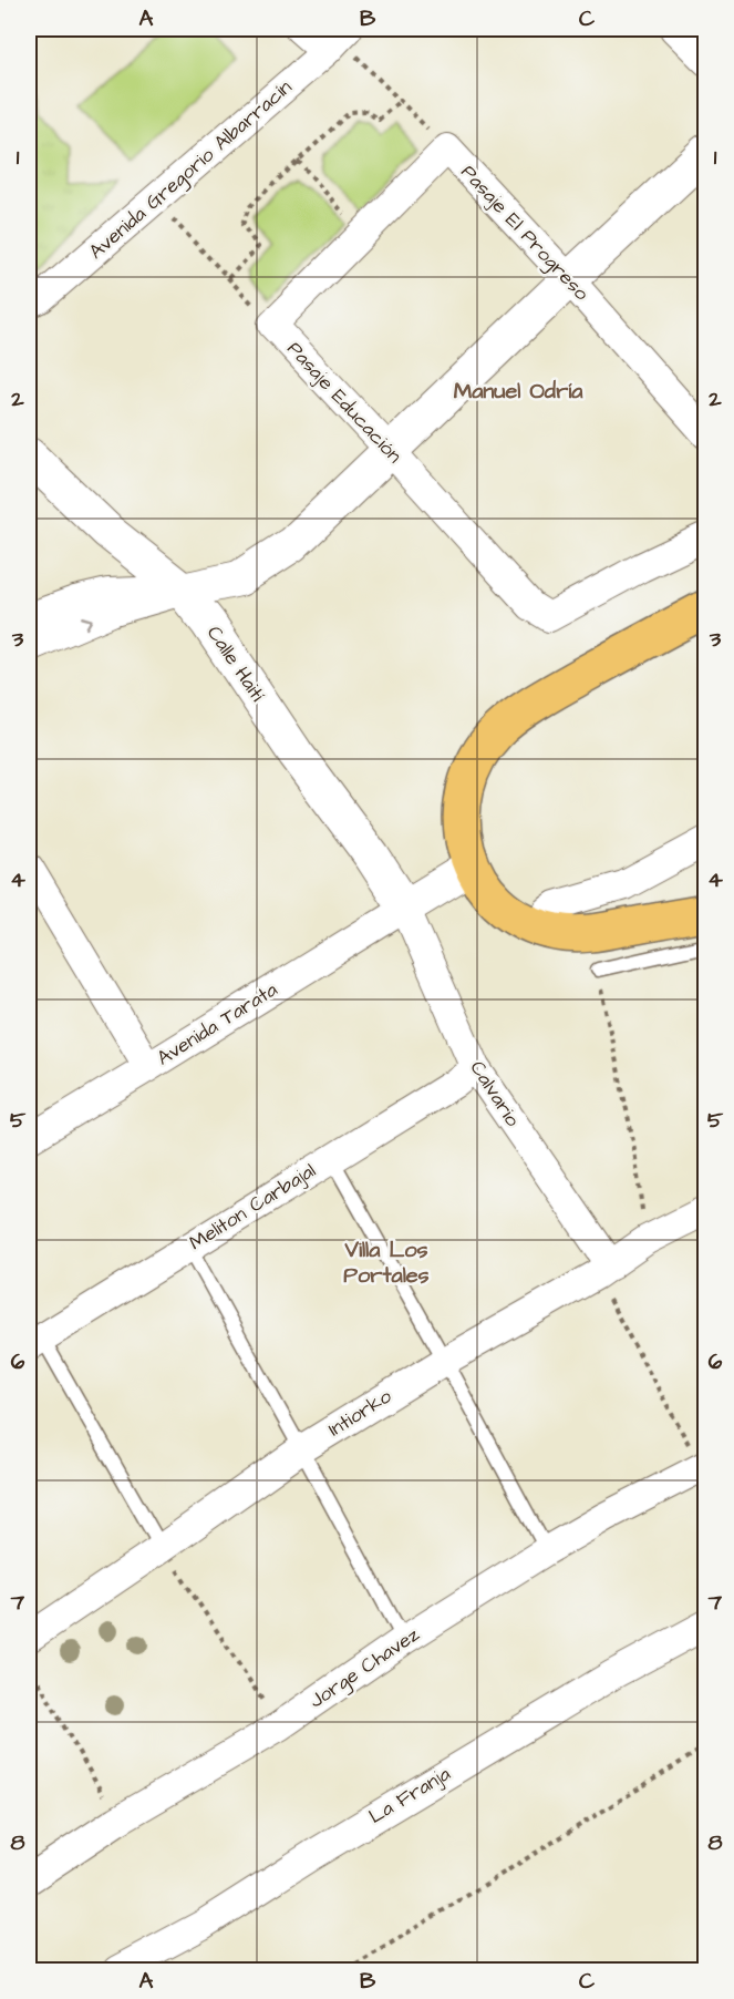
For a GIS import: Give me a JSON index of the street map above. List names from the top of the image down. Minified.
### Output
{"streets":{"street":["Avenida Gregorio Albarracín","Pasaje El Progreso","Pasaje Educación","Calle Haití","Avenida Tarata","Calvario","Meliton Carbajal","Intiorko","Jorge Chavez","La Franja"]},"crossings":[["Avenida Gregorio Albarracín","Pasaje El Progreso"],["Avenida Gregorio Albarracín","Pasaje Educación"],["Calle Haití","Avenida Tarata"],["Calle Haití","Calvario"],["Avenida Tarata","Calvario"],["Calvario","Meliton Carbajal"],["Calvario","Intiorko"]],"districts":["Manuel Odría","Villa Los Portales"],"grid":{"columns":["A","B","C"],"rows":["1","2","3","4","5","6","7","8"]}}
